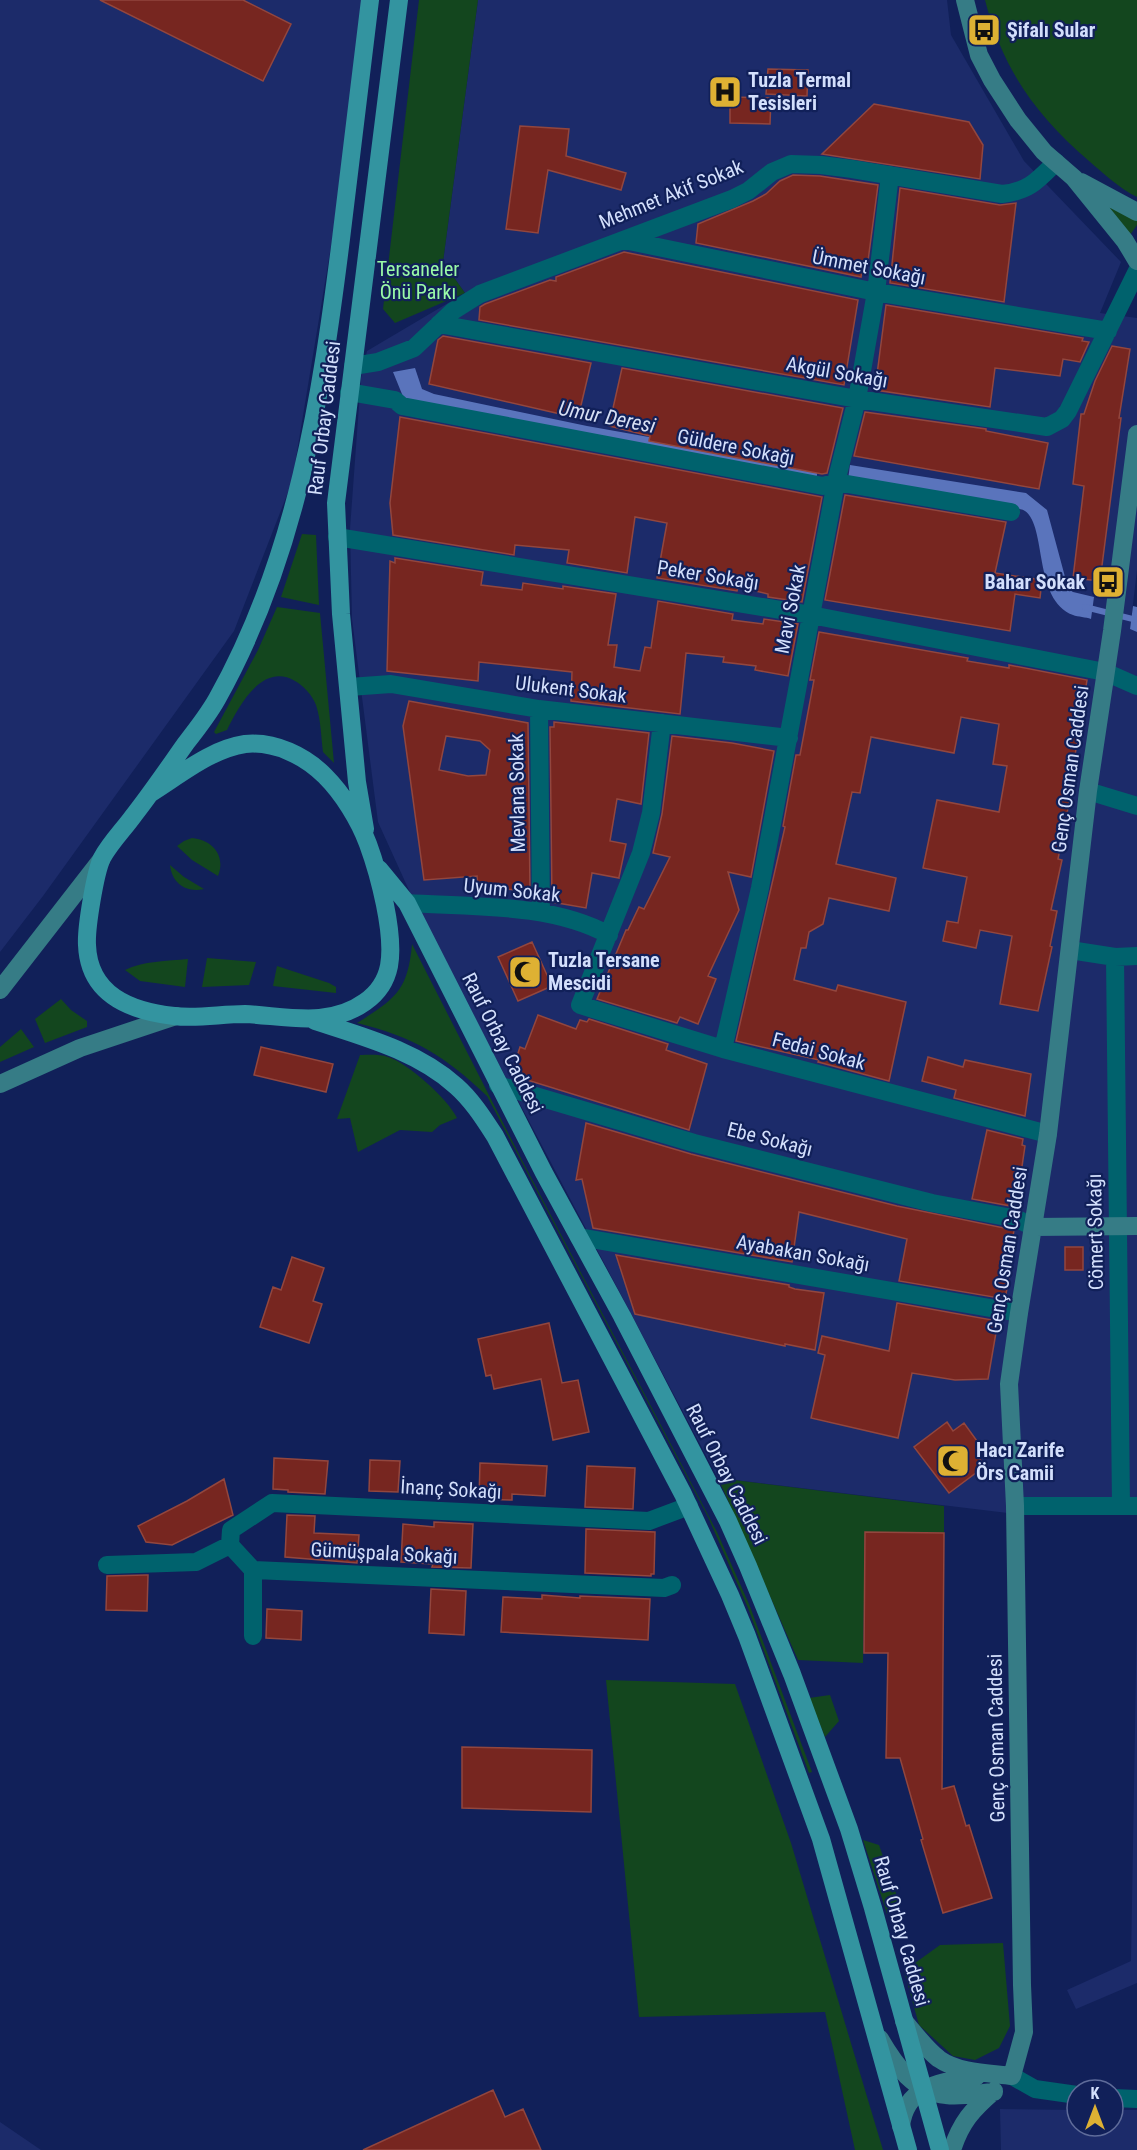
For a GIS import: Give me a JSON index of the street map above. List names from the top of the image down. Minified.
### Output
{"streets":{"main road":["Rauf Orbay Caddesi"],"street":["Mehmet Akif Sokak","Ümmet Sokağı","Akgül Sokağı","Güldere Sokağı","Peker Sokağı","Mavi Sokak","Ulukent Sokak","Genç Osman Caddesi","Mevlana Sokak","Uyum Sokak","Fedai Sokak","Ebe Sokağı","Cömert Sokağı","Ayabakan Sokağı","İnanç Sokağı","Gümüşpala Sokağı"]},"crossings":[["Mehmet Akif Sokak","Ümmet Sokağı"],["Mehmet Akif Sokak","Akgül Sokağı"],["Mehmet Akif Sokak","Rauf Orbay Caddesi"],["Mehmet Akif Sokak","Mavi Sokak"],["Ümmet Sokağı","Akgül Sokağı"],["Ümmet Sokağı","Mavi Sokak"],["Akgül Sokağı","Mavi Sokak"],["Rauf Orbay Caddesi","Güldere Sokağı"],["Rauf Orbay Caddesi","Peker Sokağı"],["Rauf Orbay Caddesi","Ulukent Sokak"],["Rauf Orbay Caddesi","Uyum Sokak"],["Rauf Orbay Caddesi","Ebe Sokağı"],["Rauf Orbay Caddesi","Ayabakan Sokağı"],["Rauf Orbay Caddesi","İnanç Sokağı"],["Güldere Sokağı","Mavi Sokak"],["Peker Sokağı","Mavi Sokak"],["Peker Sokağı","Genç Osman Caddesi"],["Mavi Sokak","Ulukent Sokak"],["Mavi Sokak","Fedai Sokak"],["Ulukent Sokak","Mevlana Sokak"],["Genç Osman Caddesi","Fedai Sokak"],["Genç Osman Caddesi","Ebe Sokağı"],["Genç Osman Caddesi","Ayabakan Sokağı"],["Mevlana Sokak","Uyum Sokak"],["Uyum Sokak","Fedai Sokak"]],"water":["Umur Deresi"],"parks":["Tersaneler Önü Parkı"],"places":{"bus stop":["Şifalı Sular","Bahar Sokak"],"hospital":["Tuzla Termal Tesisleri"],"mosque":["Tuzla Tersane Mescidi","Hacı Zarife Örs Camii"]},"north":"top"}
